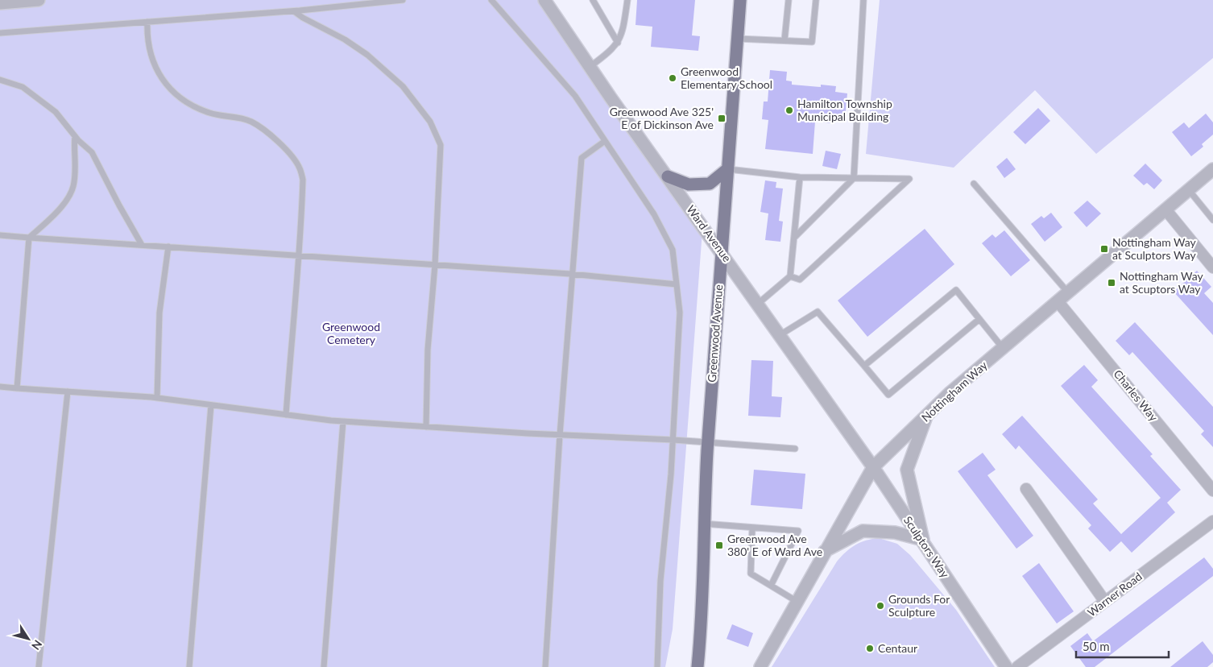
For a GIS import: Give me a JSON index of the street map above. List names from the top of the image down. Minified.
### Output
{"streets":{"main road":["Greenwood Avenue"],"street":["Ward Avenue","Nottingham Way","Charles Way","Sculptors Way","Warner Road"]},"crossings":[["Ward Avenue","Greenwood Avenue"],["Ward Avenue","Nottingham Way"],["Ward Avenue","Sculptors Way"],["Nottingham Way","Charles Way"],["Nottingham Way","Sculptors Way"]],"parks":["Greenwood Cemetery"],"places":{"other":["Greenwood Elementary School","Hamilton Township Municipal Building","Grounds For Sculpture","Centaur"],"transit":["Greenwood Ave 325' E of Dickinson Ave","Nottingham Way at Sculptors Way","Nottingham Way at Scuptors Way","Greenwood Ave 380' E of Ward Ave"]},"scale_bar":"50 m","north":"bottom right"}
